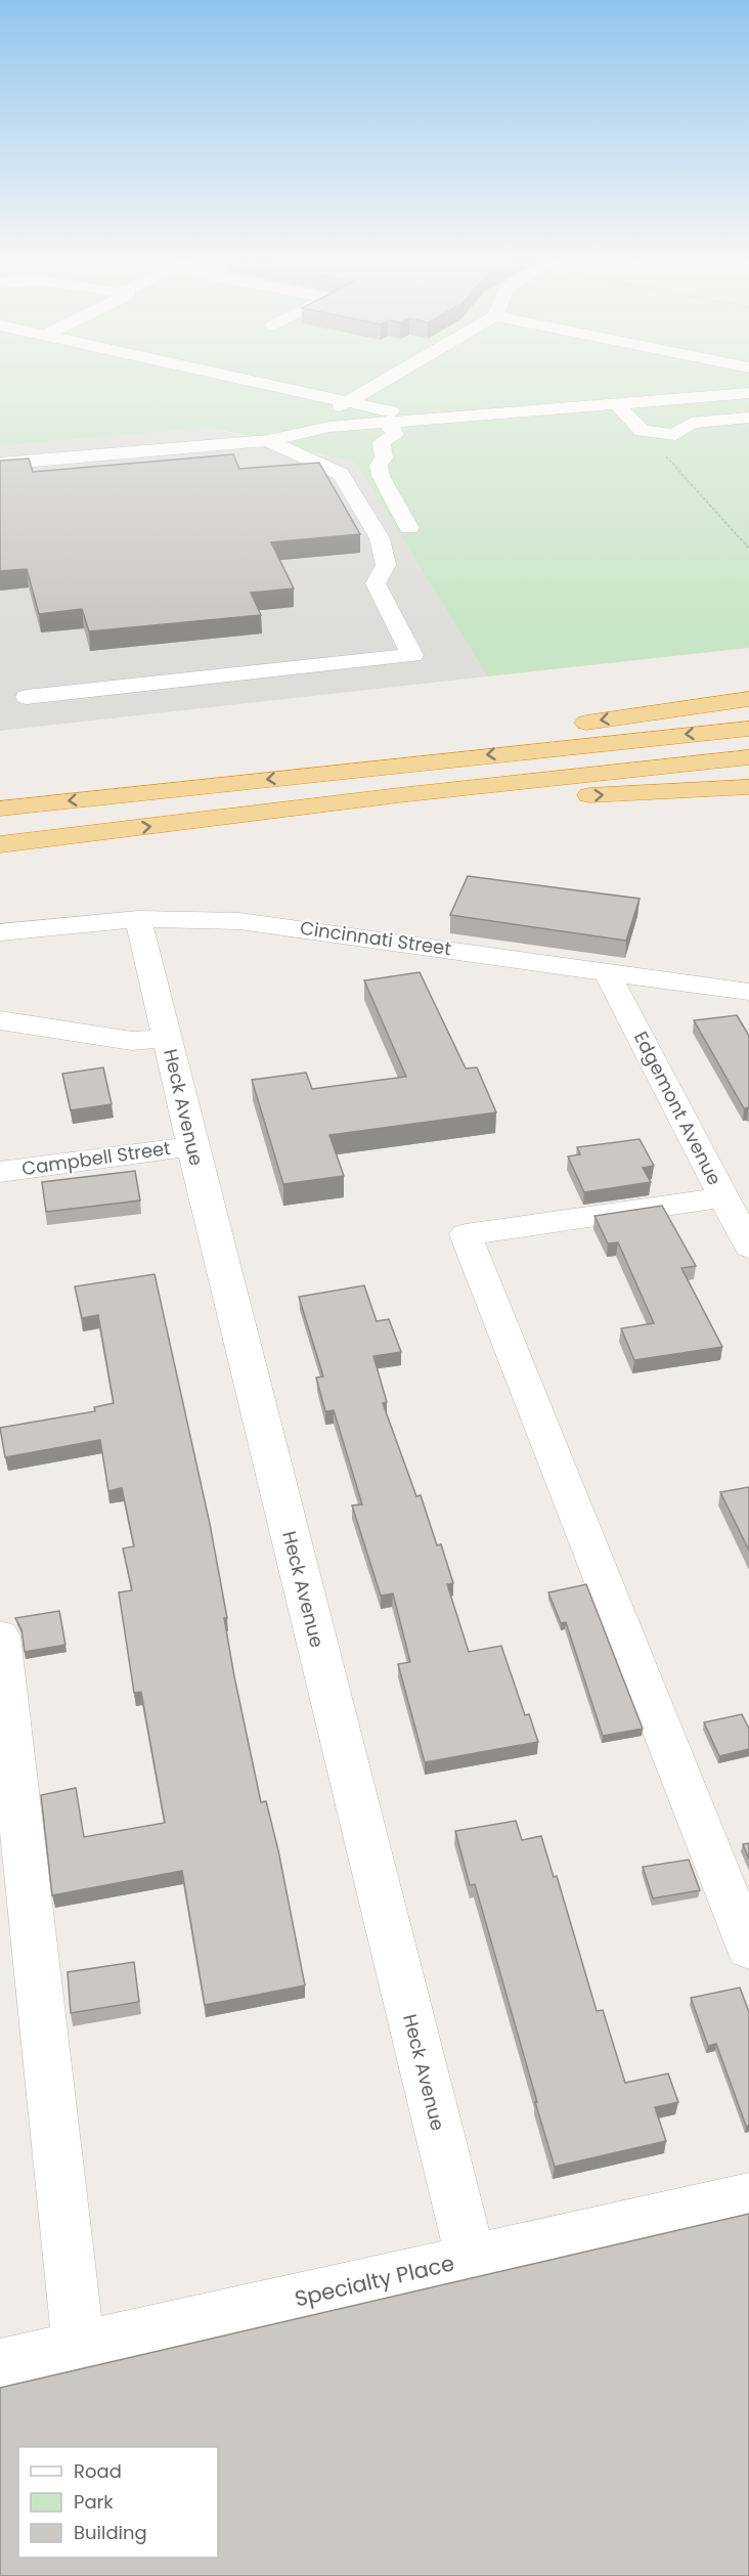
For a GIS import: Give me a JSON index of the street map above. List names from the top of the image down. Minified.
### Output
{"streets":{"street":["Cincinnati Street","Heck Avenue","Edgemont Avenue","Campbell Street","Specialty Place"]},"crossings":[["Cincinnati Street","Heck Avenue"],["Cincinnati Street","Edgemont Avenue"],["Heck Avenue","Campbell Street"],["Heck Avenue","Specialty Place"]],"legend":["Road","Park","Building"]}
